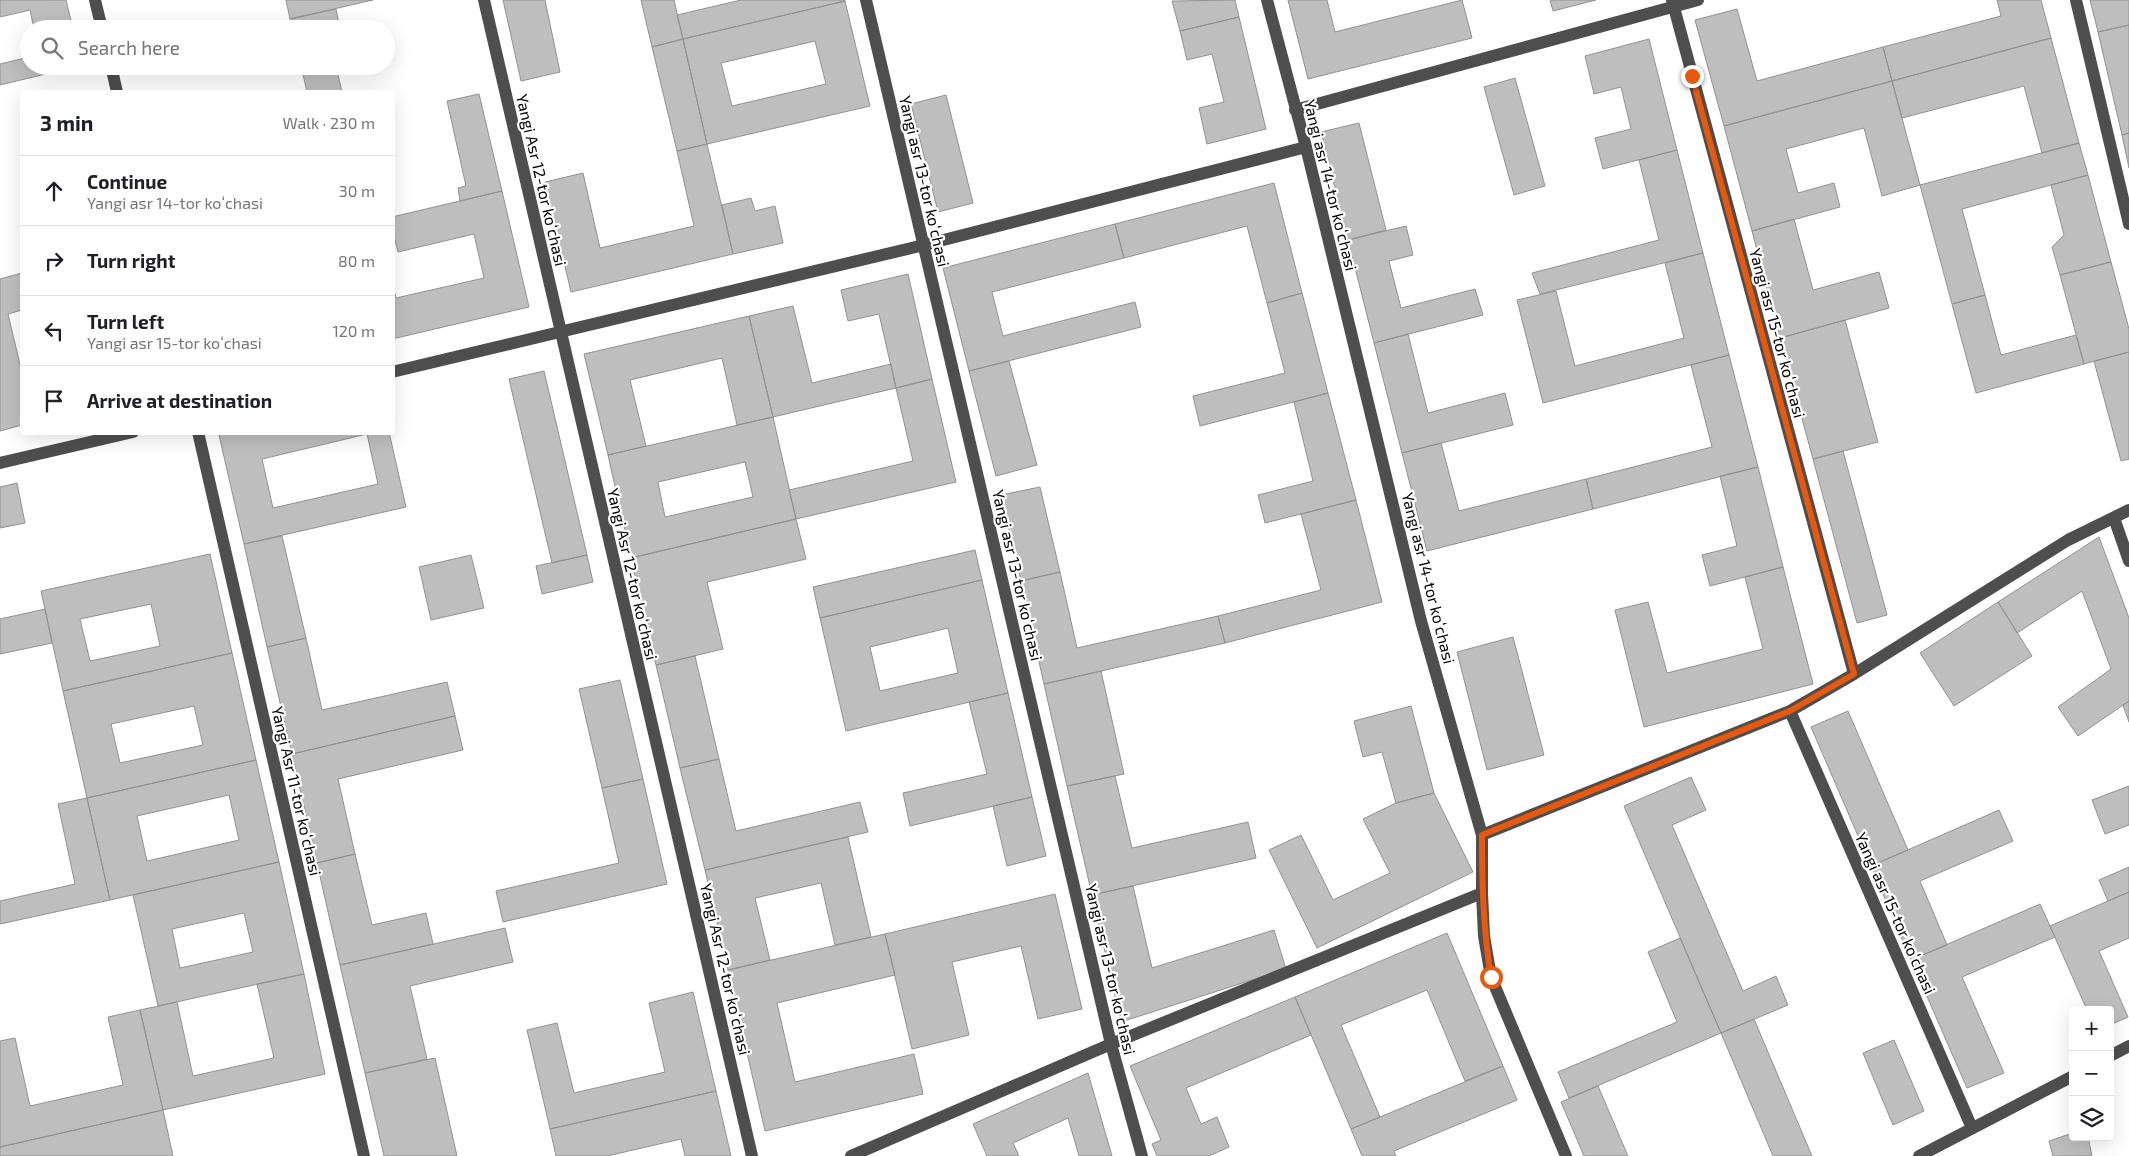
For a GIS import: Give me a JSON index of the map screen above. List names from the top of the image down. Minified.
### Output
{"streets":{"street":["Yangi Asr 12-tor koʻchasi","Yangi asr 13-tor koʻchasi","Yangi asr 14-tor koʻchasi","Yangi asr 15-tor koʻchasi","Yangi Asr 11-tor koʻchasi"]},"page":{"search":"Search here","heading":["3 min","Walk · 230 m"],"list":[["Continue","Yangi asr 14-tor koʻchasi","30 m"],["Turn right","80 m"],["Turn left","Yangi asr 15-tor koʻchasi","120 m"],"Arrive at destination"],"map_buttons":["+","−"]}}
